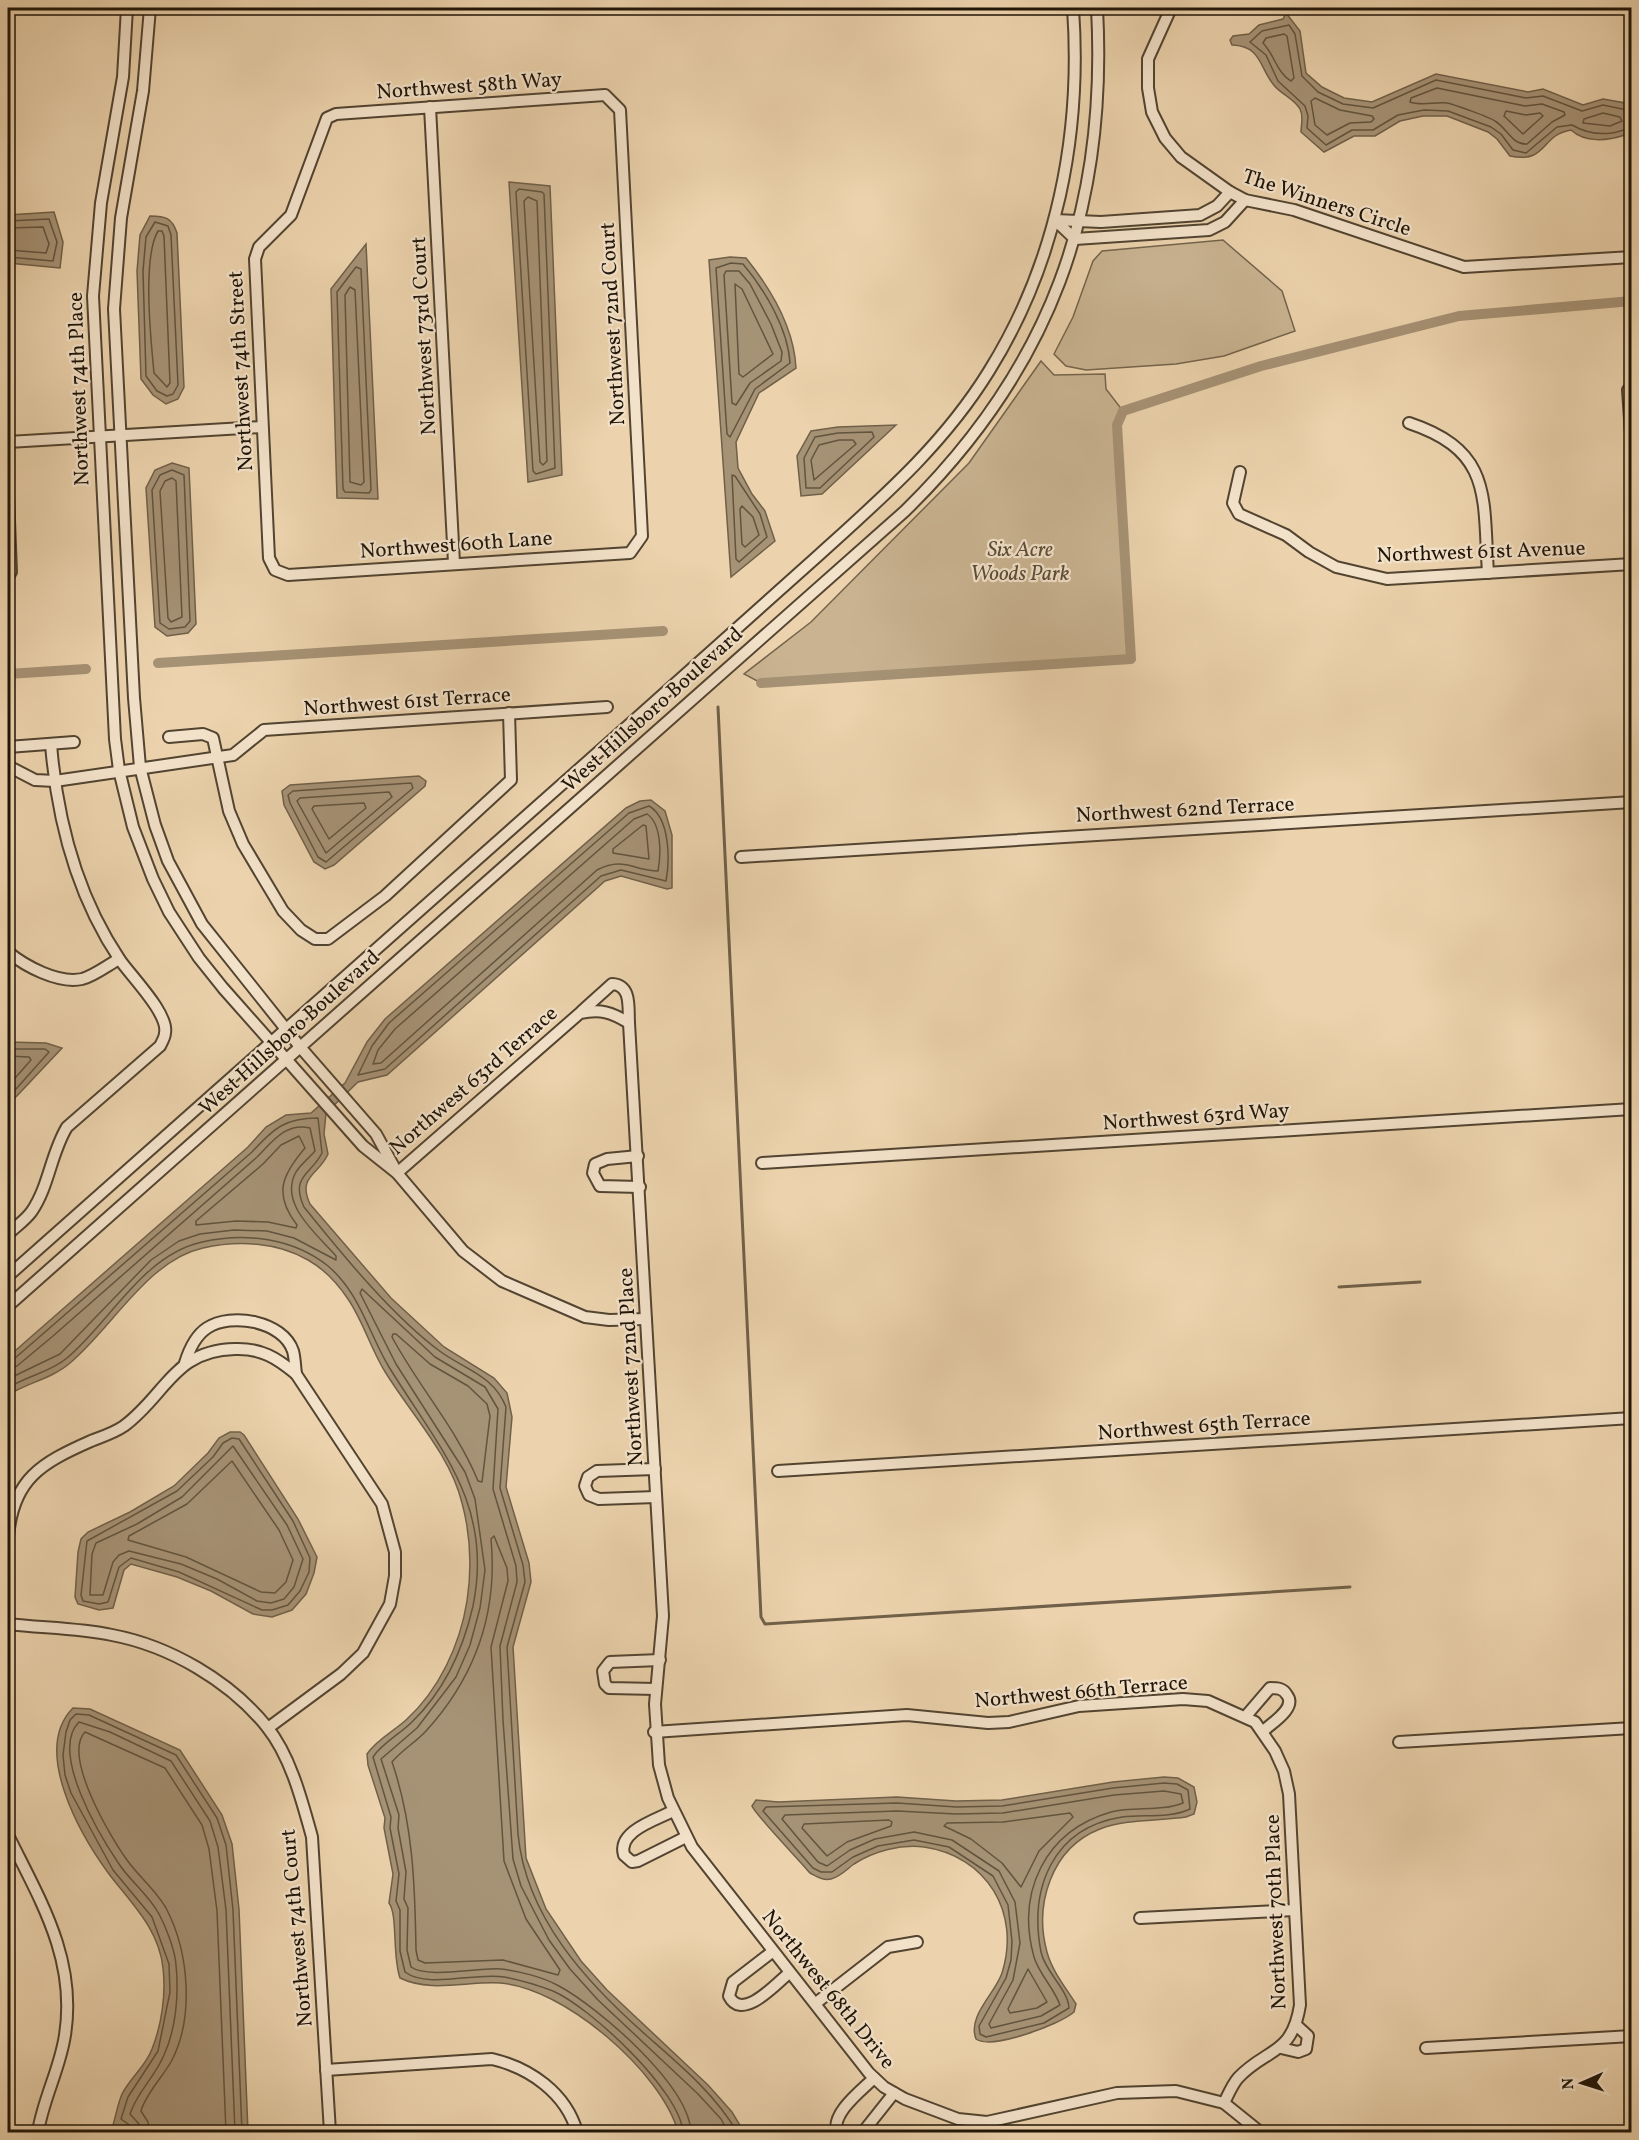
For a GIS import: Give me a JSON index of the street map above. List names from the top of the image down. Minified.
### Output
{"streets":{"street":["Northwest 58th Way","The Winners Circle","Northwest 72nd Court","Northwest 73rd Court","Northwest 74th Street","Northwest 74th Place","Northwest 60th Lane","Northwest 61st Avenue","Northwest 61st Terrace","West Hillsboro Boulevard","Northwest 62nd Terrace","Northwest 63rd Terrace","Northwest 63rd Way","Northwest 72nd Place","Northwest 65th Terrace","Northwest 66th Terrace","Northwest 70th Place","Northwest 74th Court","Northwest 68th Drive"]},"crossings":[["Northwest 58th Way","Northwest 72nd Court"],["Northwest 58th Way","Northwest 73rd Court"],["Northwest 58th Way","Northwest 74th Street"],["Northwest 72nd Court","Northwest 60th Lane"],["Northwest 73rd Court","Northwest 60th Lane"],["Northwest 74th Street","Northwest 60th Lane"],["Northwest 74th Place","Northwest 61st Terrace"],["Northwest 74th Place","West Hillsboro Boulevard"],["Northwest 74th Place","Northwest 63rd Terrace"],["Northwest 63rd Terrace","Northwest 72nd Place"],["Northwest 72nd Place","Northwest 66th Terrace"],["Northwest 72nd Place","Northwest 68th Drive"],["Northwest 66th Terrace","Northwest 70th Place"],["Northwest 66th Terrace","Northwest 68th Drive"],["Northwest 70th Place","Northwest 68th Drive"]],"parks":["Six Acre Woods Park"],"north":"left"}
